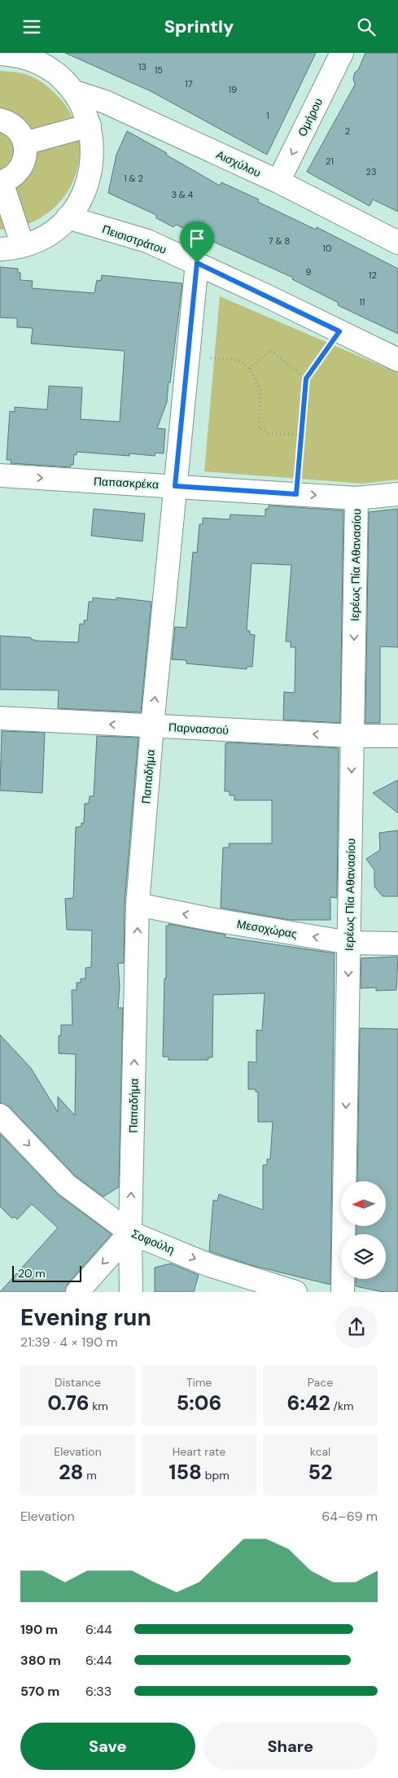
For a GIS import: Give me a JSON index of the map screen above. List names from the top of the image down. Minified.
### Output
{"streets":{"street":["Ομήρου","Αισχύλου","Πεισιστράτου","Παπασκρέκα","Ιερέως Πία Αθανασίου","Παρνασσού","Παπαδήμα","Μεσοχώρας","Σοφούλη"]},"crossings":[["Ομήρου","Αισχύλου"],["Πεισιστράτου","Παπαδήμα"],["Παπασκρέκα","Ιερέως Πία Αθανασίου"],["Παπασκρέκα","Παπαδήμα"],["Ιερέως Πία Αθανασίου","Παρνασσού"],["Ιερέως Πία Αθανασίου","Μεσοχώρας"],["Παρνασσού","Παπαδήμα"],["Παπαδήμα","Μεσοχώρας"],["Παπαδήμα","Σοφούλη"]],"one_way":["Ομήρου","Παπασκρέκα","Ιερέως Πία Αθανασίου","Παρνασσού","Παπαδήμα","Μεσοχώρας","Σοφούλη"],"house_numbers":["13","15","17","19","1","2","21","23","1 & 2","3 & 4","7 & 8","10","9","12","11"],"scale_bar":"20 m","north":"left","page":{"header":"Sprintly","scale":"20 m","heading":["Evening run","21:39 · 4 × 190 m"],"stats":[["Distance","0.76 km"],["Time","5:06"],["Pace","6:42 /km"],["Elevation","28 m"],["Heart rate","158 bpm"],["kcal","52"]],"chart":["Elevation","64–69 m"],"list":[{"name":"190 m","note":"6:44"},{"name":"380 m","note":"6:44"},{"name":"570 m","note":"6:33"}],"buttons":["Save","Share"]}}
